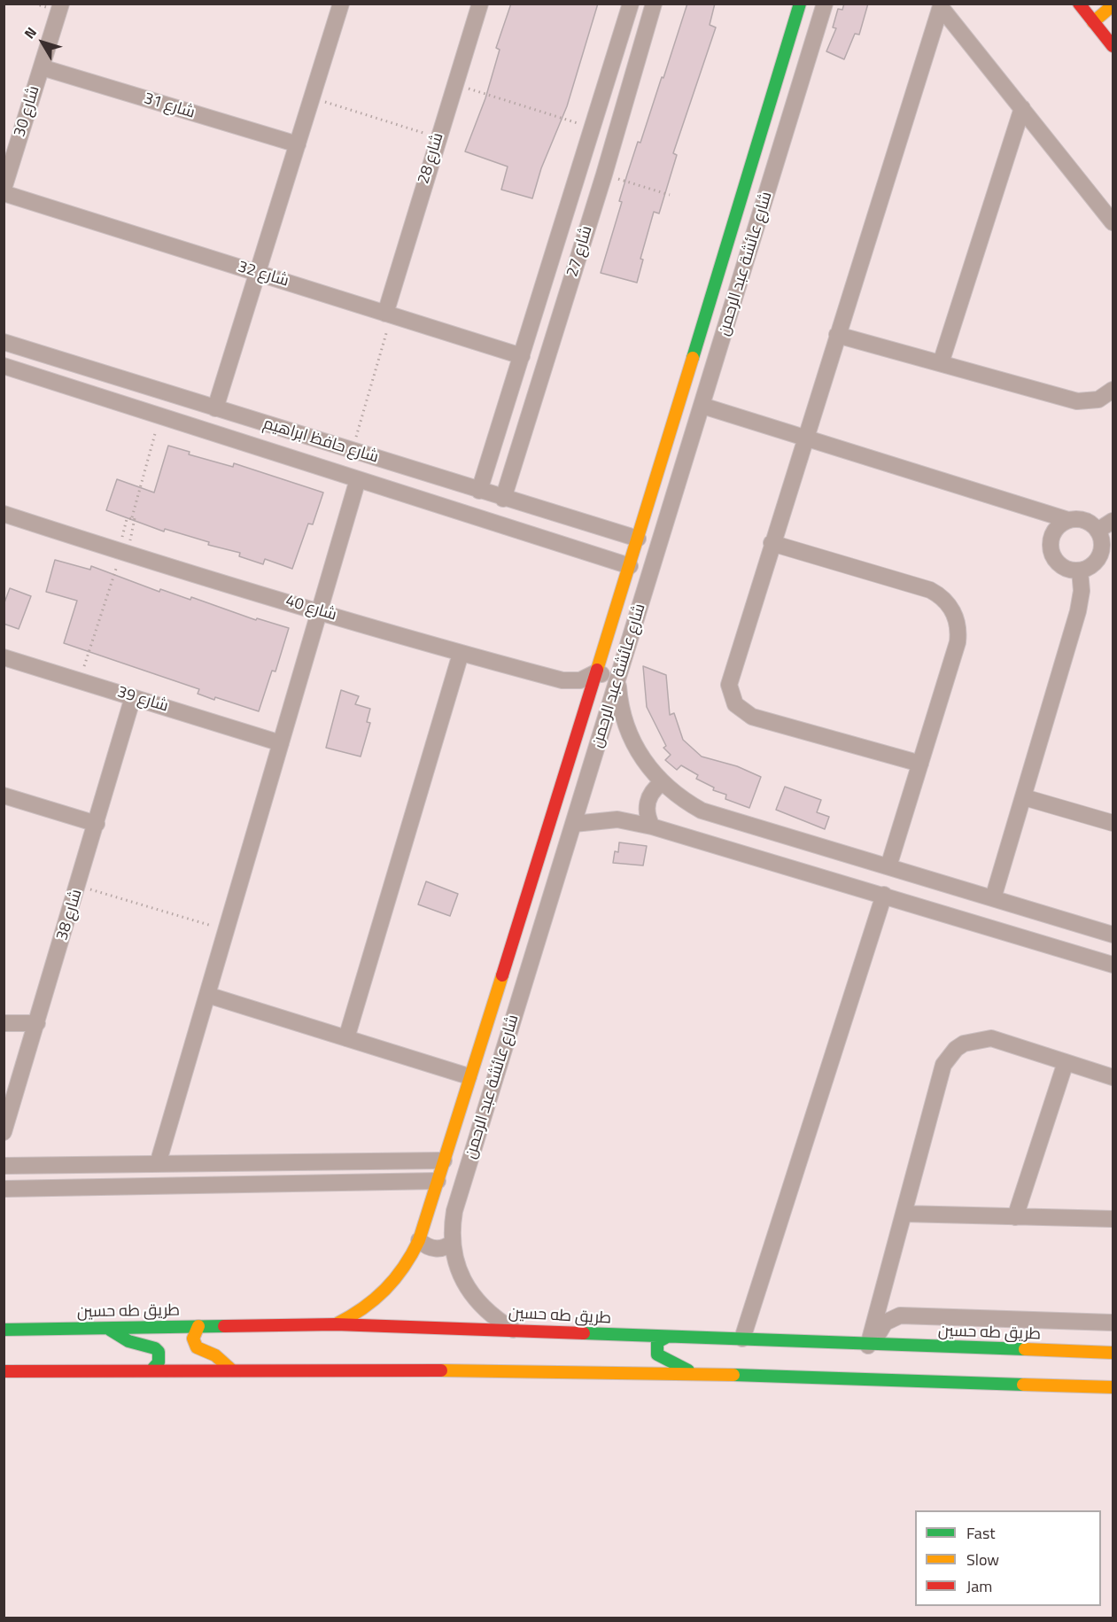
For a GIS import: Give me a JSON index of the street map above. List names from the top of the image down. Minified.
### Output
{"streets":{"main road":["شارع عائشة عبد الرحمن","طريق طه حسين"],"street":["شارع 31","شارع 30","شارع 28","شارع 27","شارع 32","شارع حافظ ابراهيم","شارع 40","شارع 39","شارع 38"]},"crossings":[["شارع 31","شارع 30"],["شارع 28","شارع 32"],["شارع 27","شارع 32"],["شارع 27","شارع حافظ ابراهيم"],["شارع عائشة عبد الرحمن","شارع حافظ ابراهيم"],["شارع عائشة عبد الرحمن","شارع 40"],["شارع عائشة عبد الرحمن","طريق طه حسين"],["شارع 39","شارع 38"]],"legend":["Fast","Slow","Jam"],"north":"top left"}
